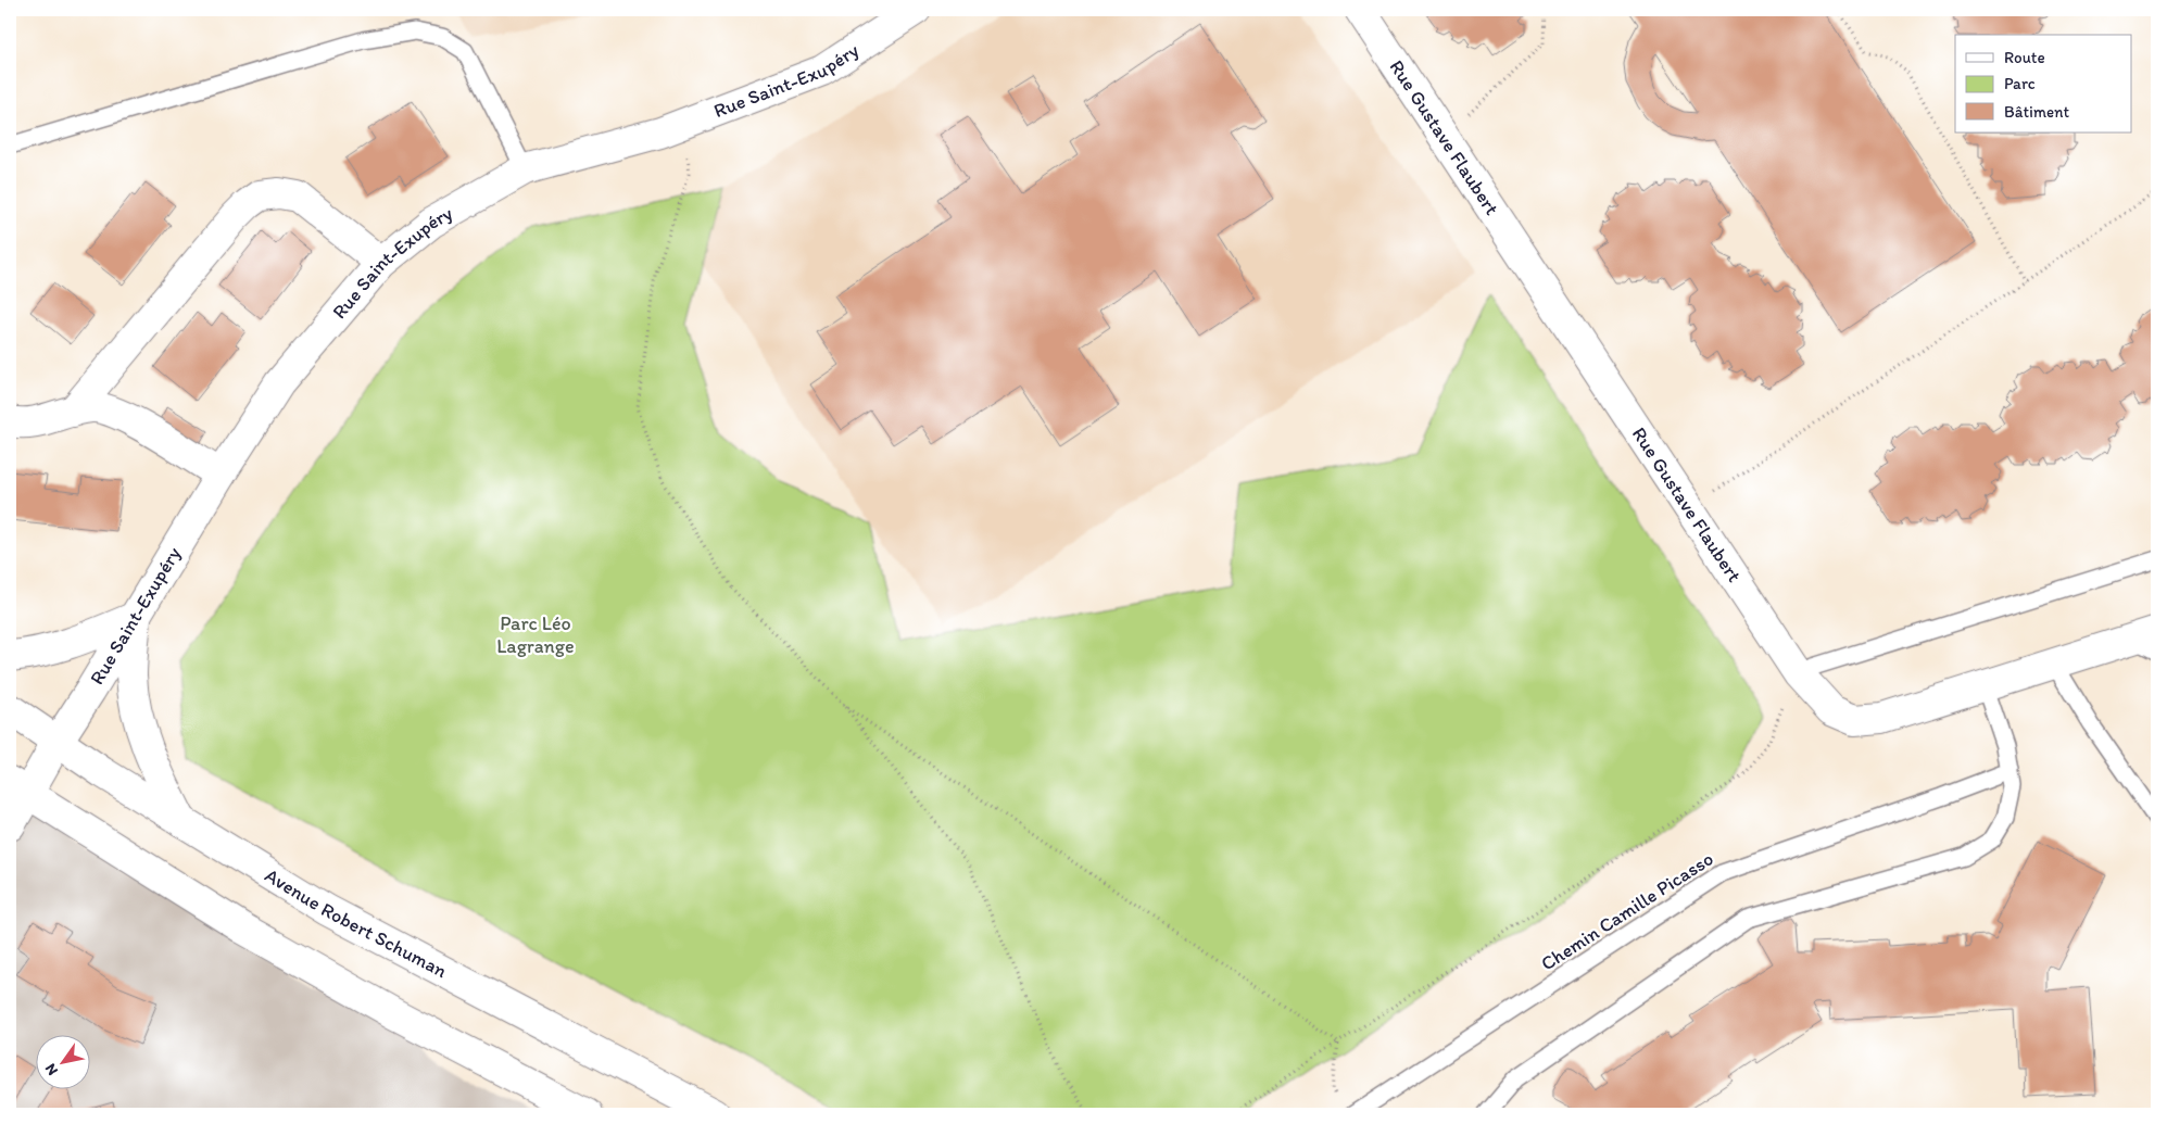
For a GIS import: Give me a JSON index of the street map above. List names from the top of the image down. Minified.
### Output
{"streets":{"street":["Rue Saint-Exupéry","Rue Gustave Flaubert","Avenue Robert Schuman"],"lane":["Chemin Camille Picasso"]},"crossings":[["Rue Saint-Exupéry","Avenue Robert Schuman"]],"parks":["Parc Léo Lagrange"],"legend":["Route","Parc","Bâtiment"],"north":"bottom left"}
